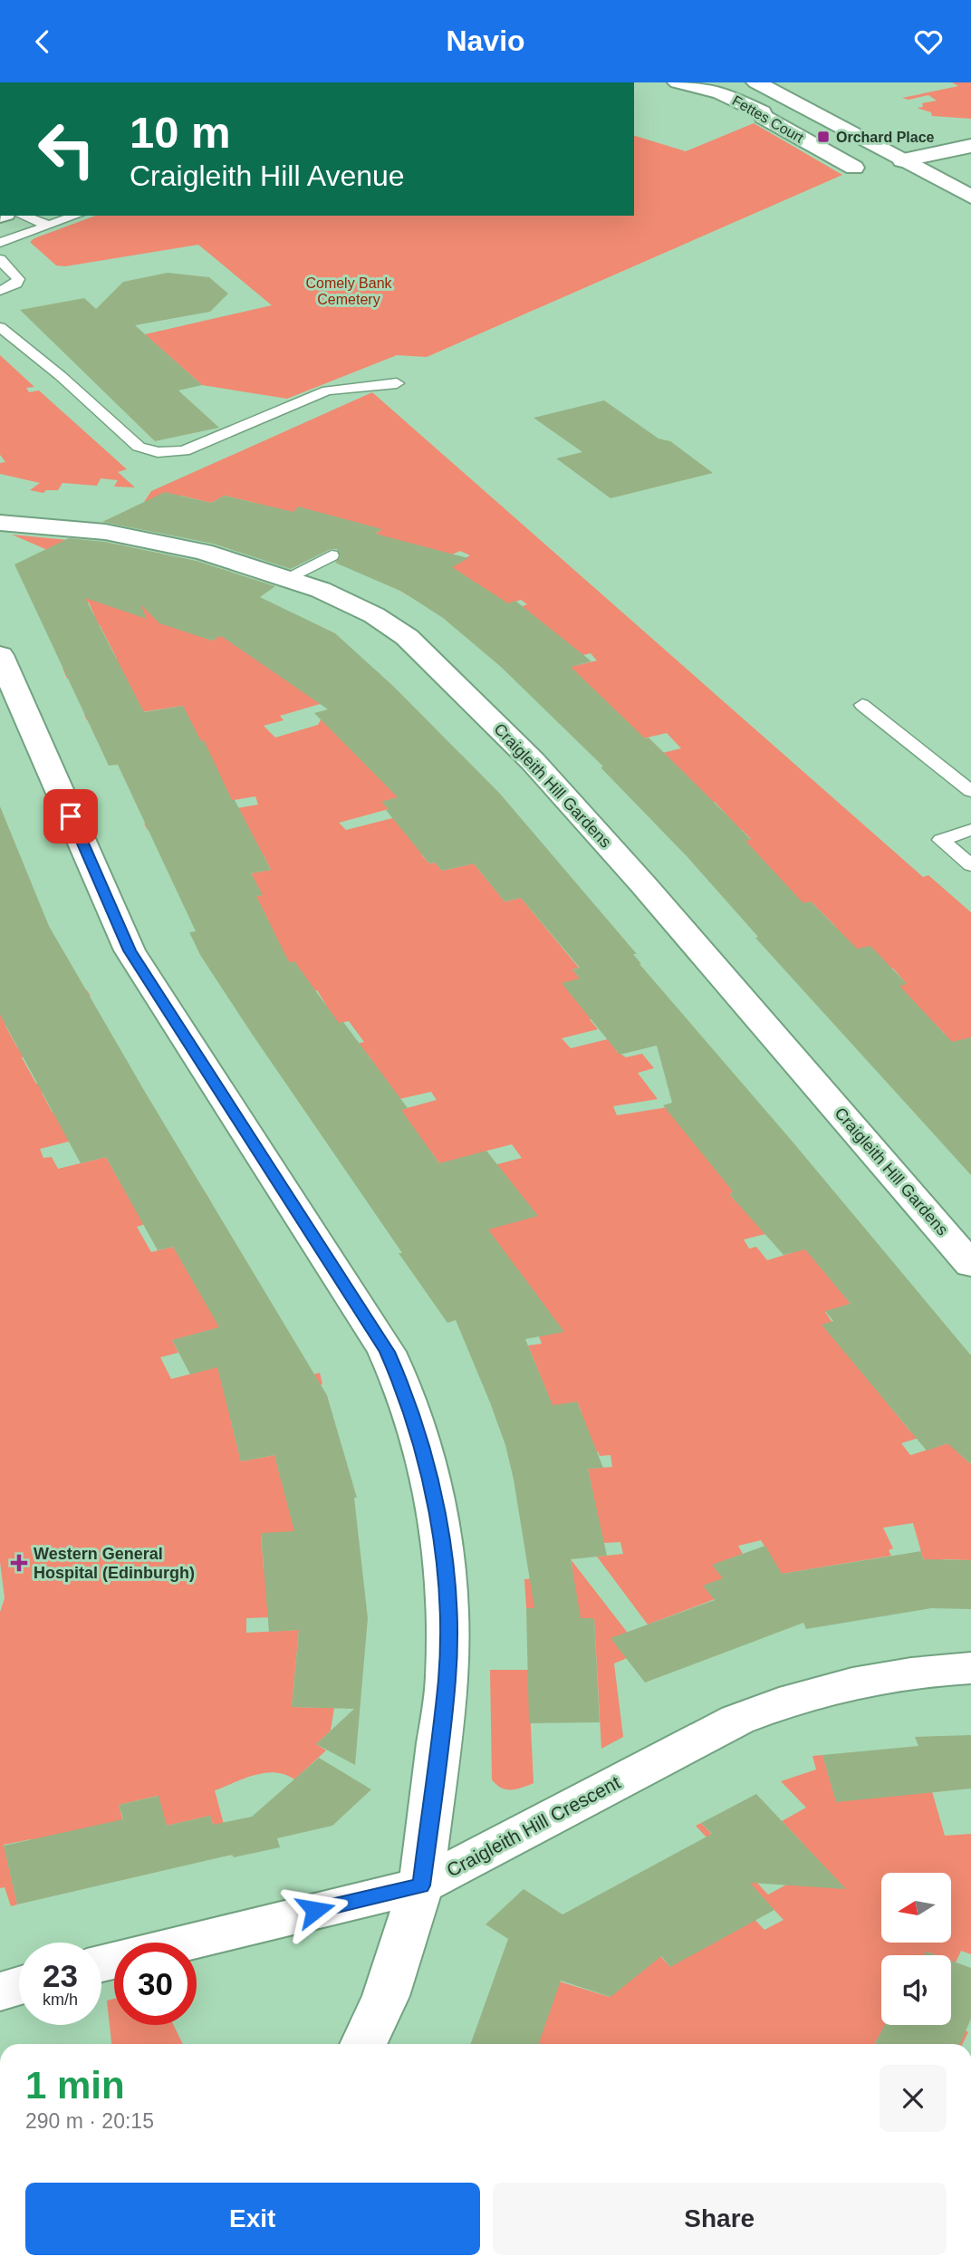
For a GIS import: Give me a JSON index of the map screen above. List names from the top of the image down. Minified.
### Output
{"streets":{"street":["Fettes Court","Craigleith Hill Gardens","Craigleith Hill Crescent"]},"parks":["Comely Bank Cemetery"],"places":{"transit":["Orchard Place"],"health":["Western General Hospital (Edinburgh)"]},"north":"left","page":{"header":"Navio","turn":["10 m","Craigleith Hill Avenue"],"speed":"23 km/h","limit":"30","heading":["1 min","290 m · 20:15"],"buttons":["Exit","Share"]}}
